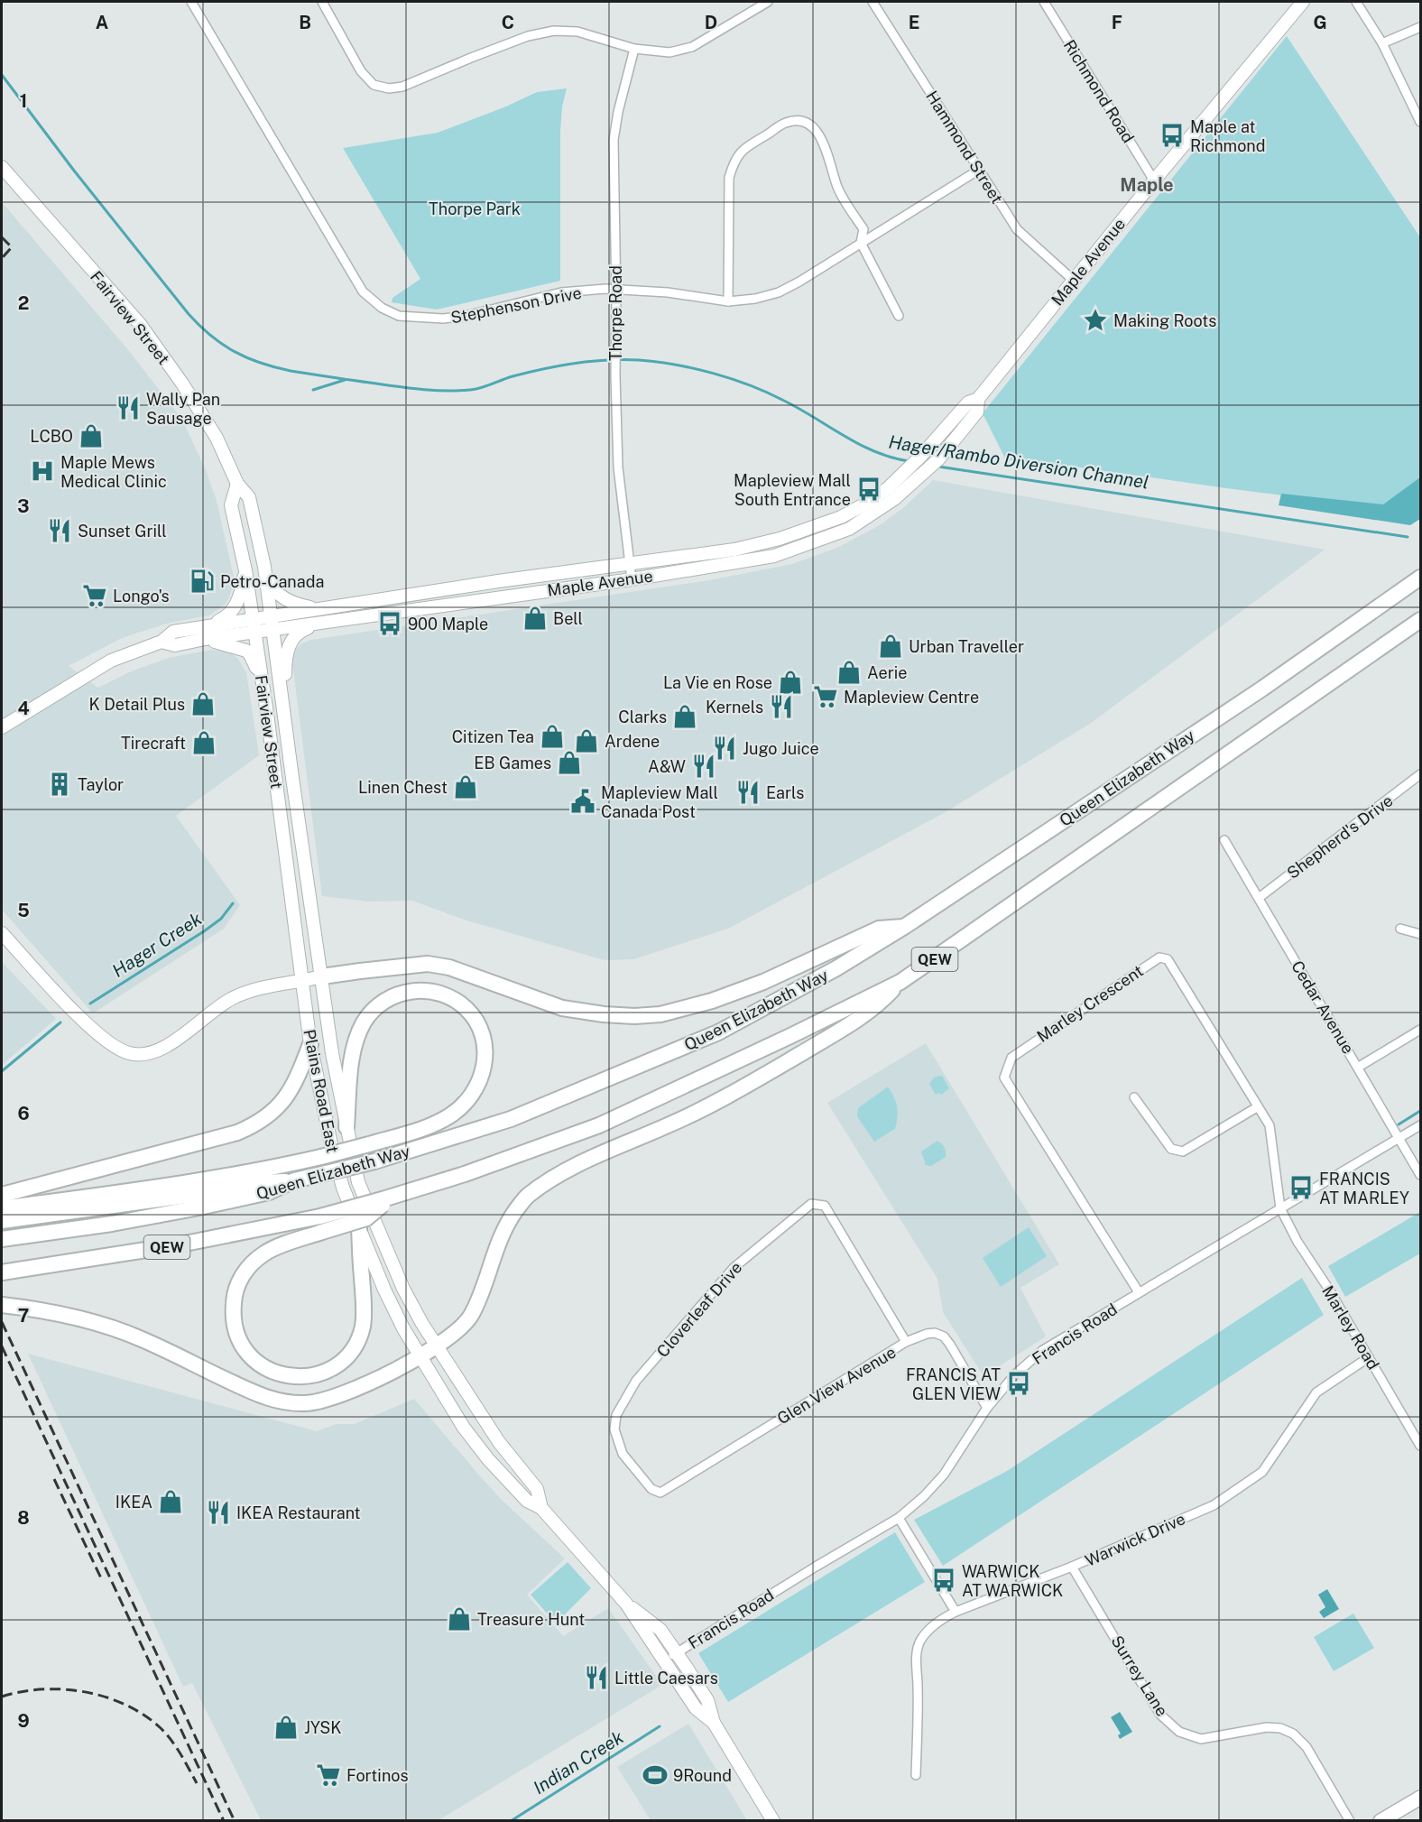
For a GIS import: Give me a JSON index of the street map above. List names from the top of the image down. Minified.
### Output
{"streets":{"highway":["Queen Elizabeth Way","QEW"],"main road":["Maple Avenue","Fairview Street","Plains Road East"],"street":["Richmond Road","Hammond Street","Stephenson Drive","Thorpe Road","Shepherd's Drive","Marley Crescent","Cedar Avenue","Cloverleaf Drive","Marley Road","Francis Road","Glen View Avenue","Warwick Drive","Surrey Lane"]},"crossings":[["Richmond Road","Maple Avenue"],["Hammond Street","Maple Avenue"],["Hammond Street","Stephenson Drive"],["Maple Avenue","Thorpe Road"],["Maple Avenue","Fairview Street"],["Stephenson Drive","Thorpe Road"],["Fairview Street","Plains Road East"],["Shepherd's Drive","Cedar Avenue"],["Marley Crescent","Marley Road"],["Marley Crescent","Francis Road"],["Cedar Avenue","Francis Road"],["Plains Road East","Francis Road"],["Cloverleaf Drive","Glen View Avenue"],["Marley Road","Francis Road"],["Marley Road","Warwick Drive"],["Francis Road","Glen View Avenue"],["Warwick Drive","Surrey Lane"]],"districts":["Maple"],"water":["Hager/Rambo Diversion Channel","Hager Creek","Indian Creek"],"parks":["Thorpe Park"],"places":{"bus stop":["Maple at Richmond","Mapleview Mall South Entrance","900 Maple","FRANCIS AT MARLEY","FRANCIS AT GLEN VIEW","WARWICK AT WARWICK"],"place":["Making Roots"],"restaurant":["Wally Pan Sausage","Sunset Grill","Kernels","Jugo Juice","A&W","Earls","IKEA Restaurant","Little Caesars"],"shop":["LCBO","Bell","Urban Traveller","Aerie","La Vie en Rose","K Detail Plus","Clarks","Citizen Tea","Ardene","Tirecraft","EB Games","Linen Chest","IKEA","Treasure Hunt","JYSK"],"hospital":["Maple Mews Medical Clinic"],"fuel station":["Petro-Canada"],"supermarket":["Longo's","Mapleview Centre","Fortinos"],"building":["Taylor"],"public building":["Mapleview Mall Canada Post"],"sports":["9Round"]},"grid":{"columns":["A","B","C","D","E","F","G"],"rows":["1","2","3","4","5","6","7","8","9"]}}
